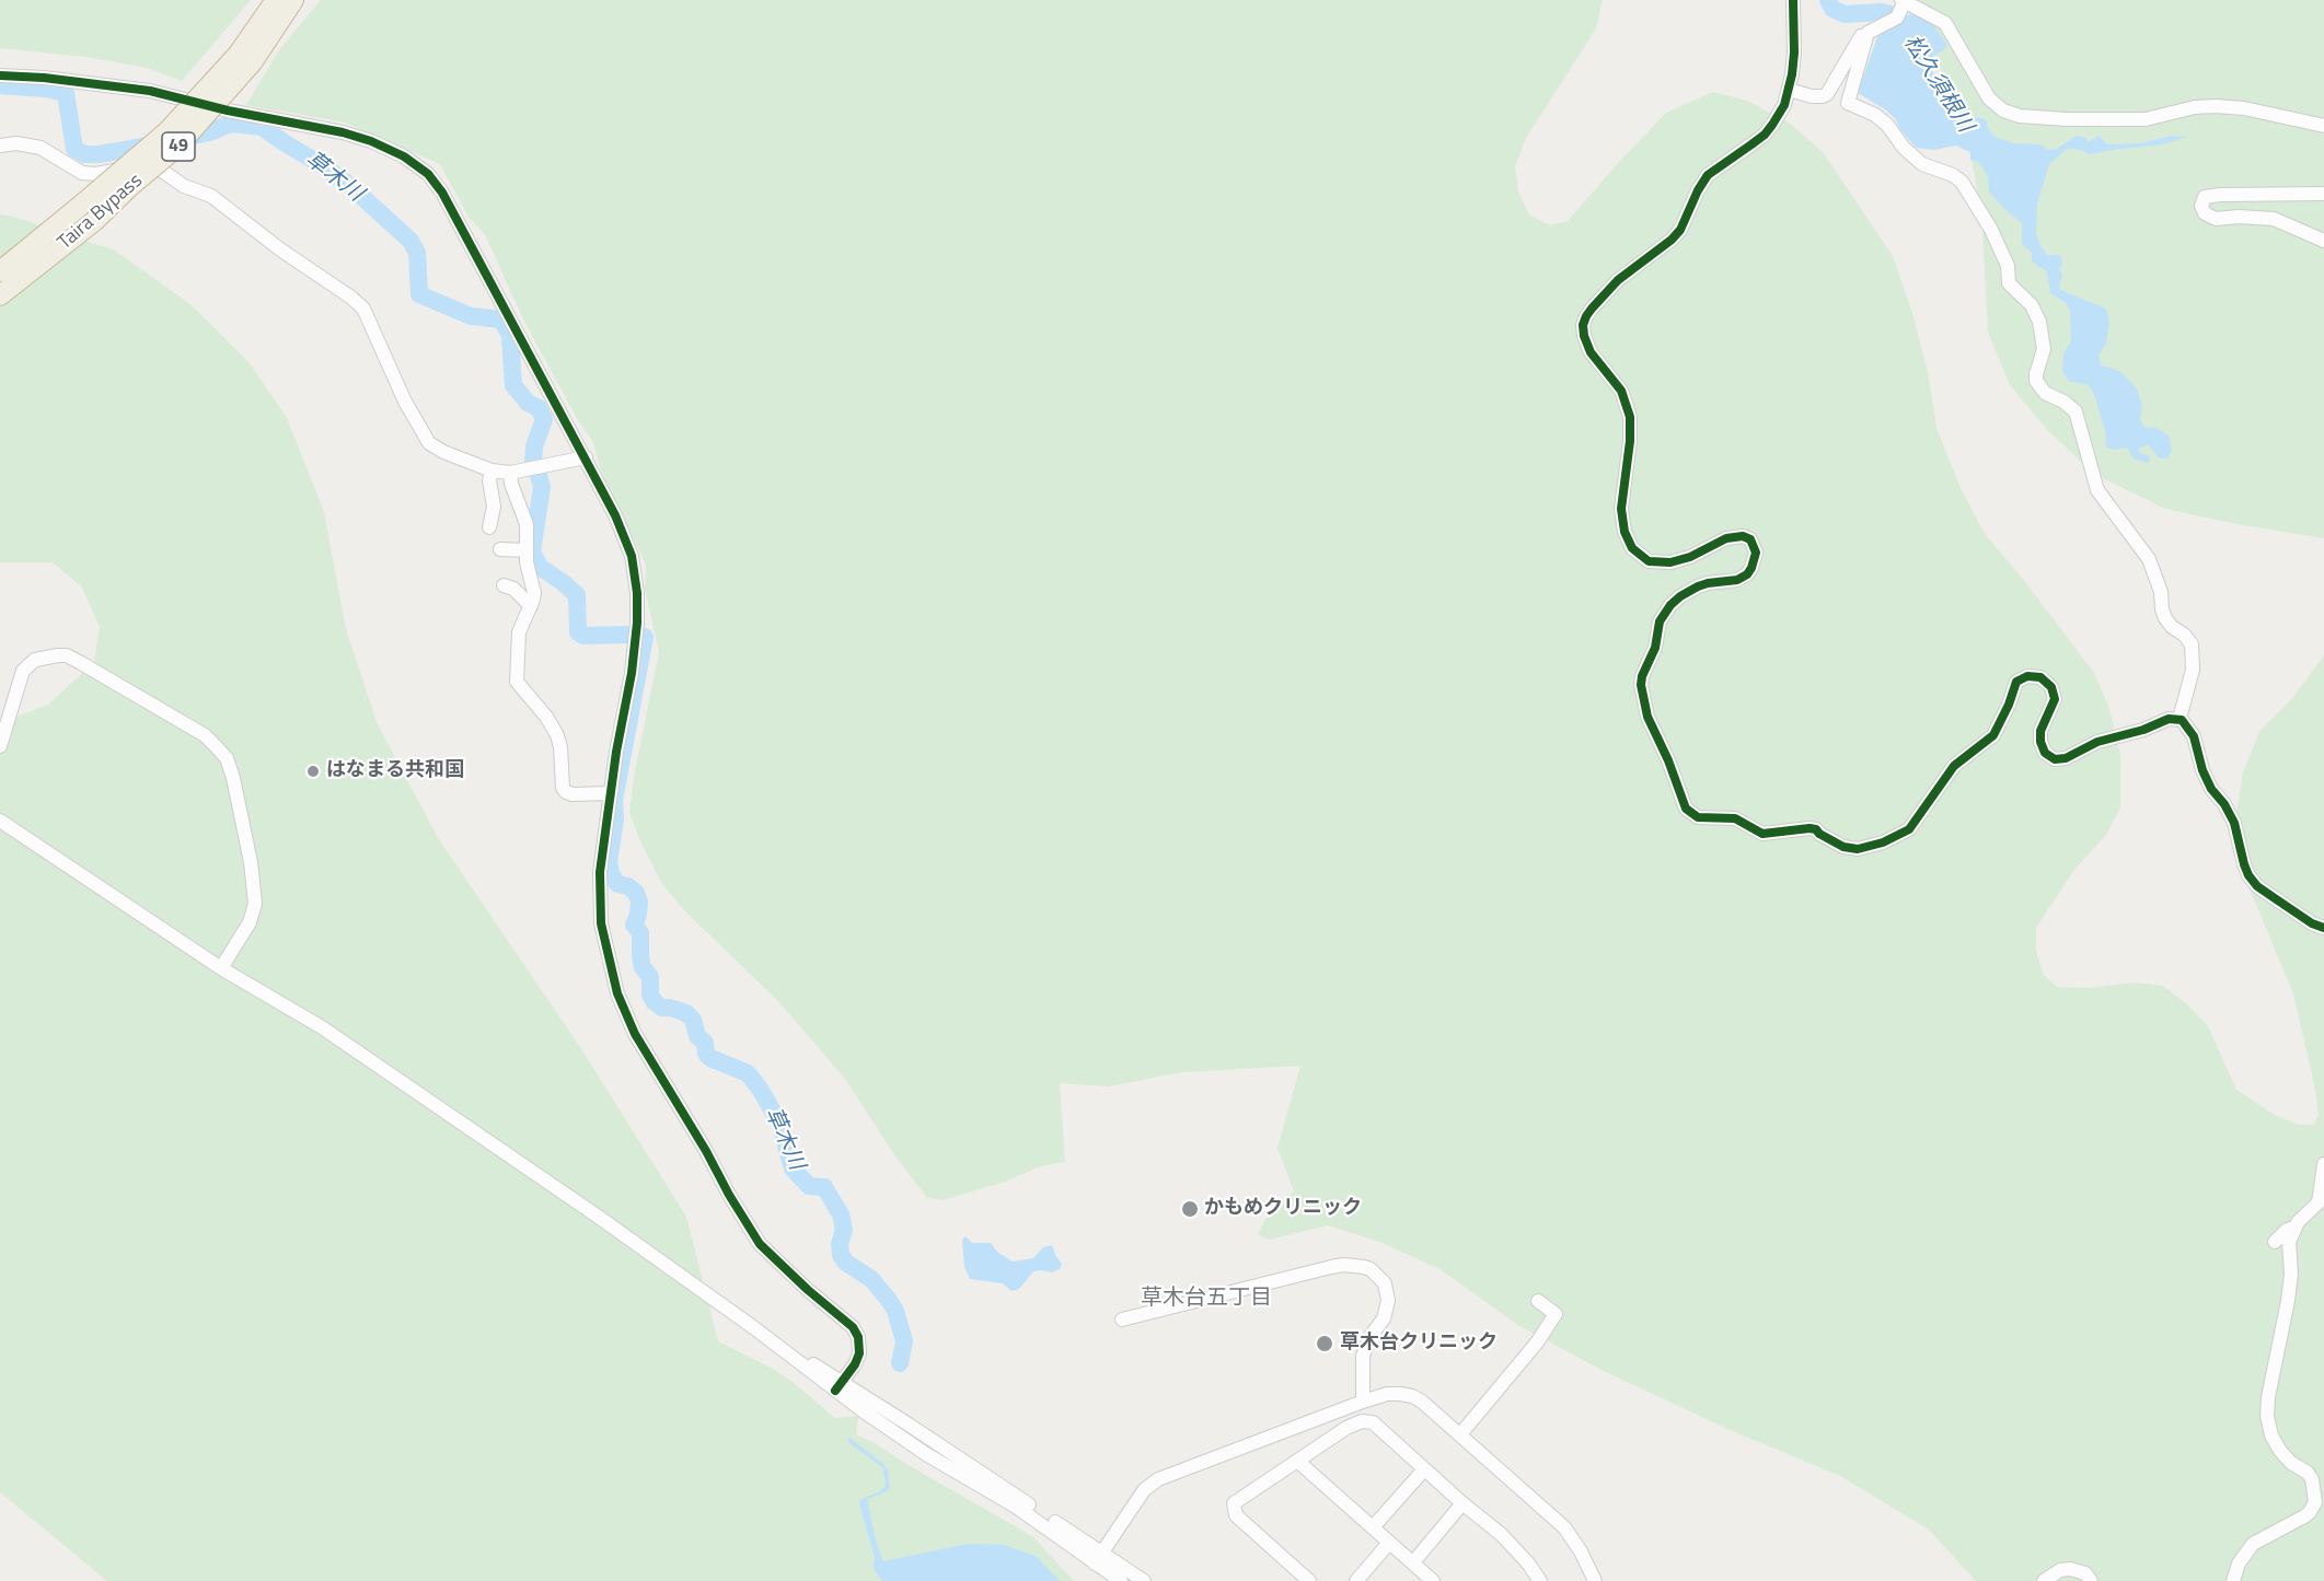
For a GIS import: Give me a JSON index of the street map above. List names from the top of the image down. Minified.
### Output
{"streets":{"highway":["49","Taira Bypass"]},"districts":["草木台五丁目"],"water":["松久須根川","草木川"],"places":["はなまる共和国","かもめクリニック","草木台クリニック"]}
